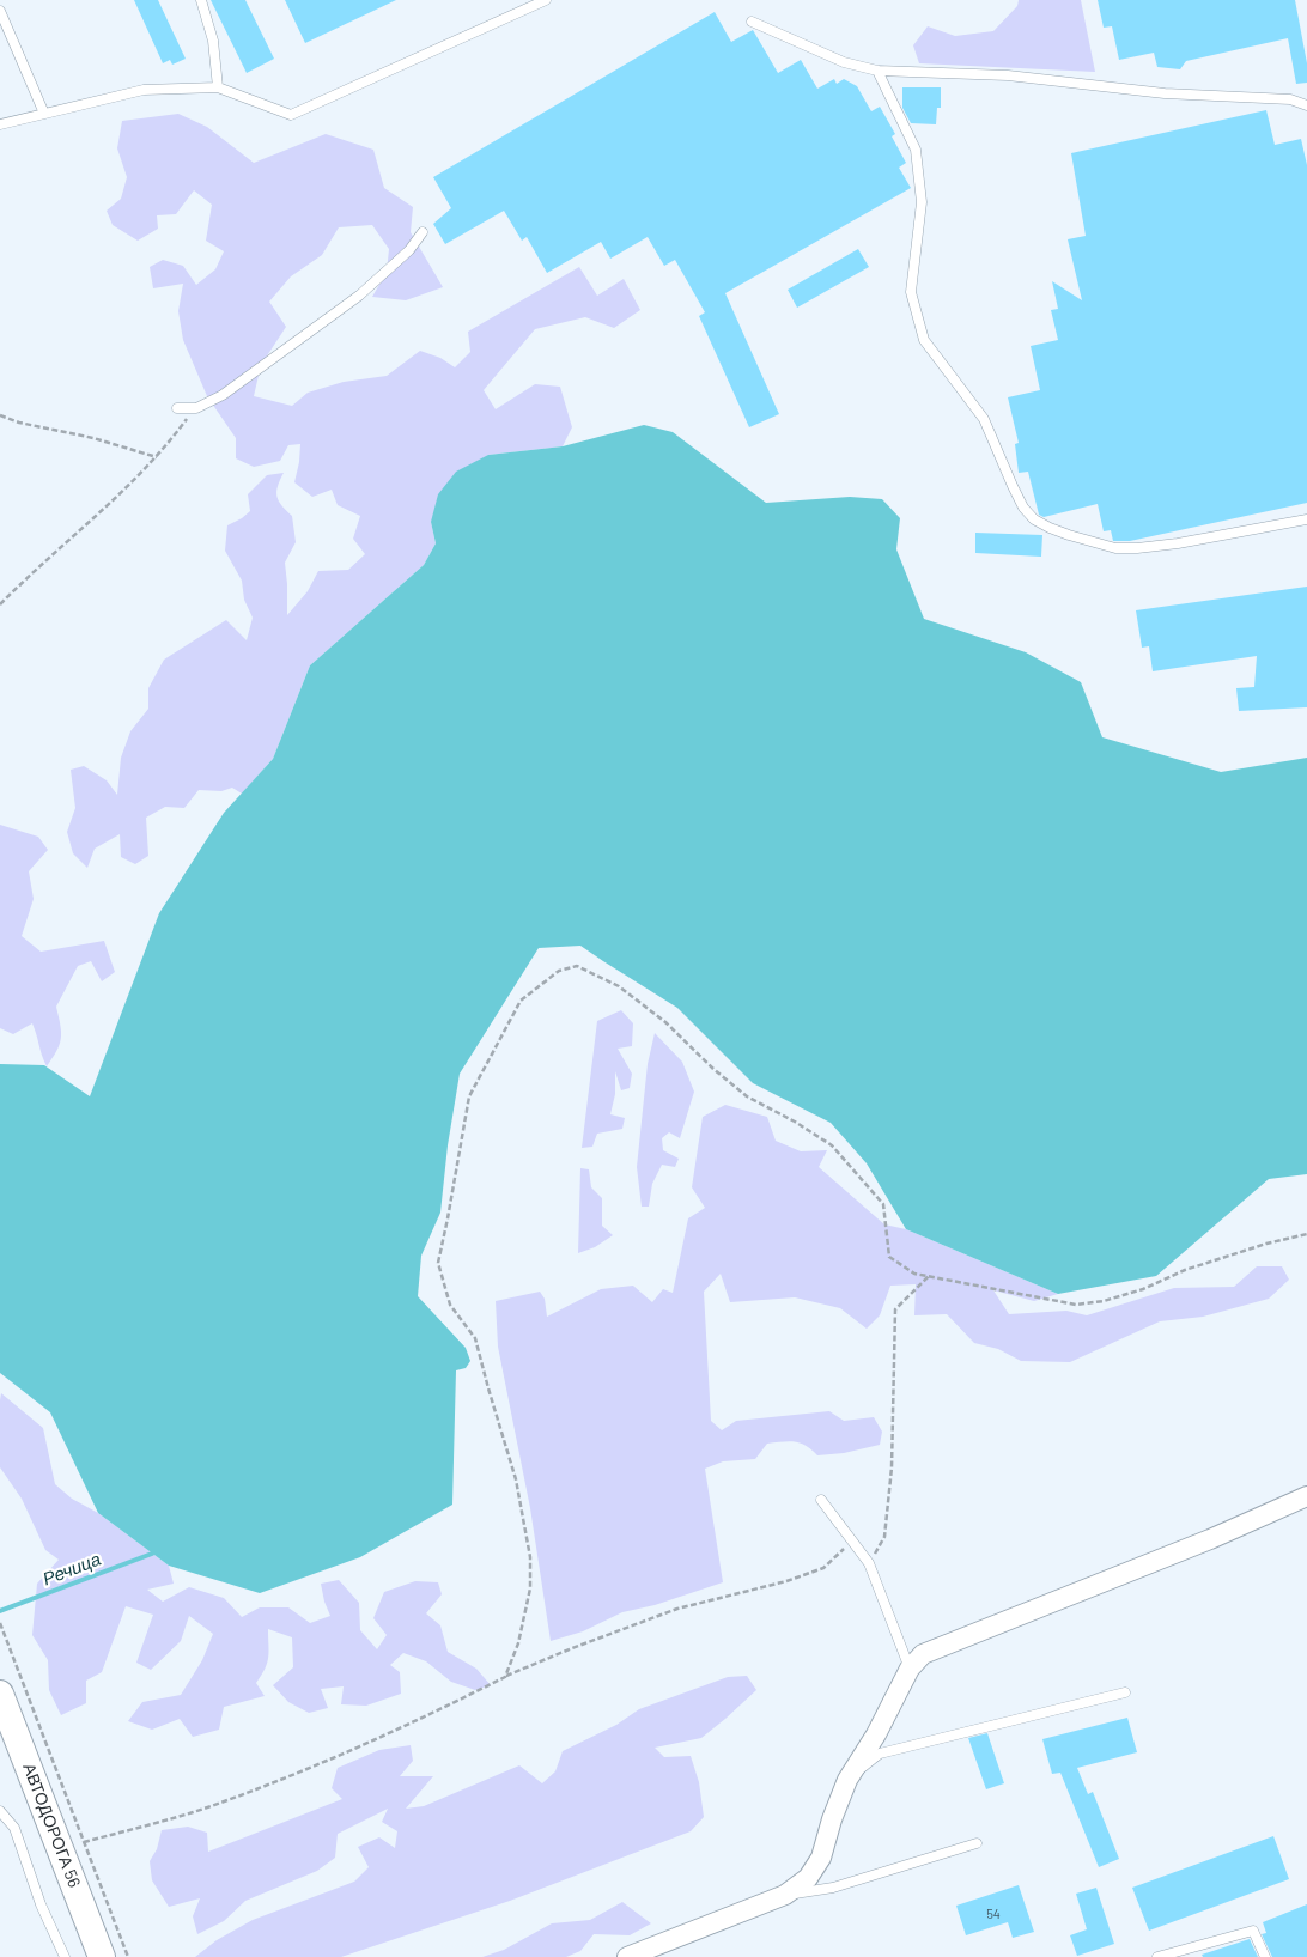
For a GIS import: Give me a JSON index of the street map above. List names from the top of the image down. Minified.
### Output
{"streets":{"street":["АВТОДОРОГА 56"]},"water":["Речица"],"house_numbers":["54"]}
